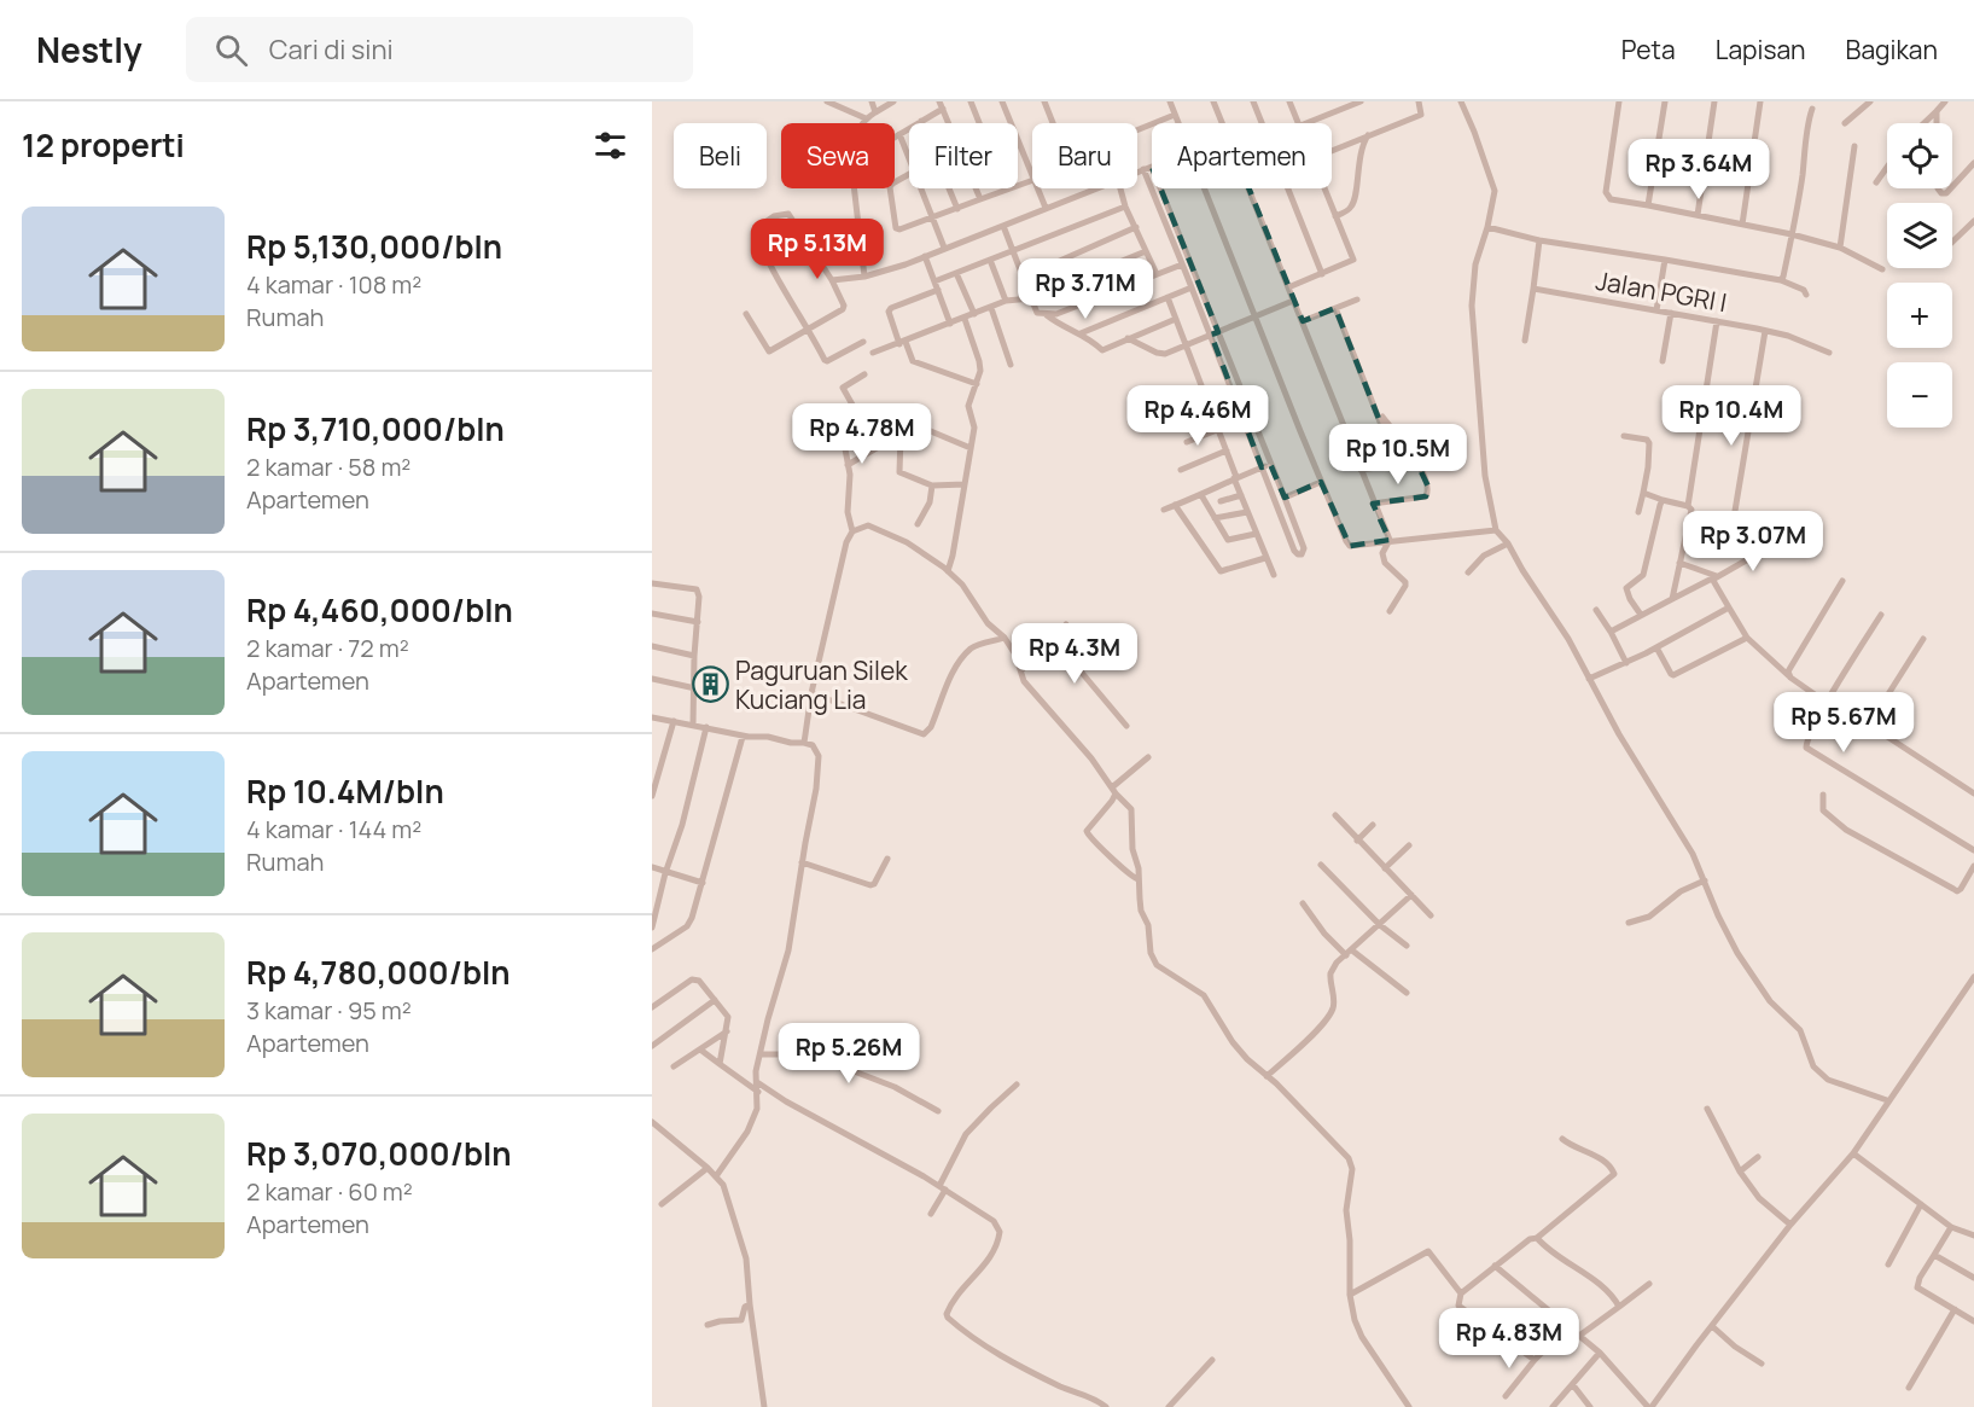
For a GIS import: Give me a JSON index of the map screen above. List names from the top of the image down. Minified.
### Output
{"streets":{"street":["Jalan PGRI I"]},"places":{"building":["Paguruan Silek Kuciang Lia"]},"page":{"header":"Nestly","search":"Cari di sini","nav":["Peta","Lapisan","Bagikan"],"heading":"12 properti","map_buttons":["+","−"],"chip":["Beli","Sewa","Filter","Baru","Apartemen"],"price":["Rp 3.64M","Rp 5.13M","Rp 3.71M","Rp 4.46M","Rp 10.4M","Rp 4.78M","Rp 10.5M","Rp 3.07M","Rp 4.3M","Rp 5.67M","Rp 5.26M","Rp 4.83M"],"list":[{"name":"Rp 5,130,000/bln","note":"4 kamar · 108 m² · Rumah"},{"name":"Rp 3,710,000/bln","note":"2 kamar · 58 m² · Apartemen"},{"name":"Rp 4,460,000/bln","note":"2 kamar · 72 m² · Apartemen"},{"name":"Rp 10.4M/bln","note":"4 kamar · 144 m² · Rumah"},{"name":"Rp 4,780,000/bln","note":"3 kamar · 95 m² · Apartemen"},{"name":"Rp 3,070,000/bln","note":"2 kamar · 60 m² · Apartemen"}]}}
